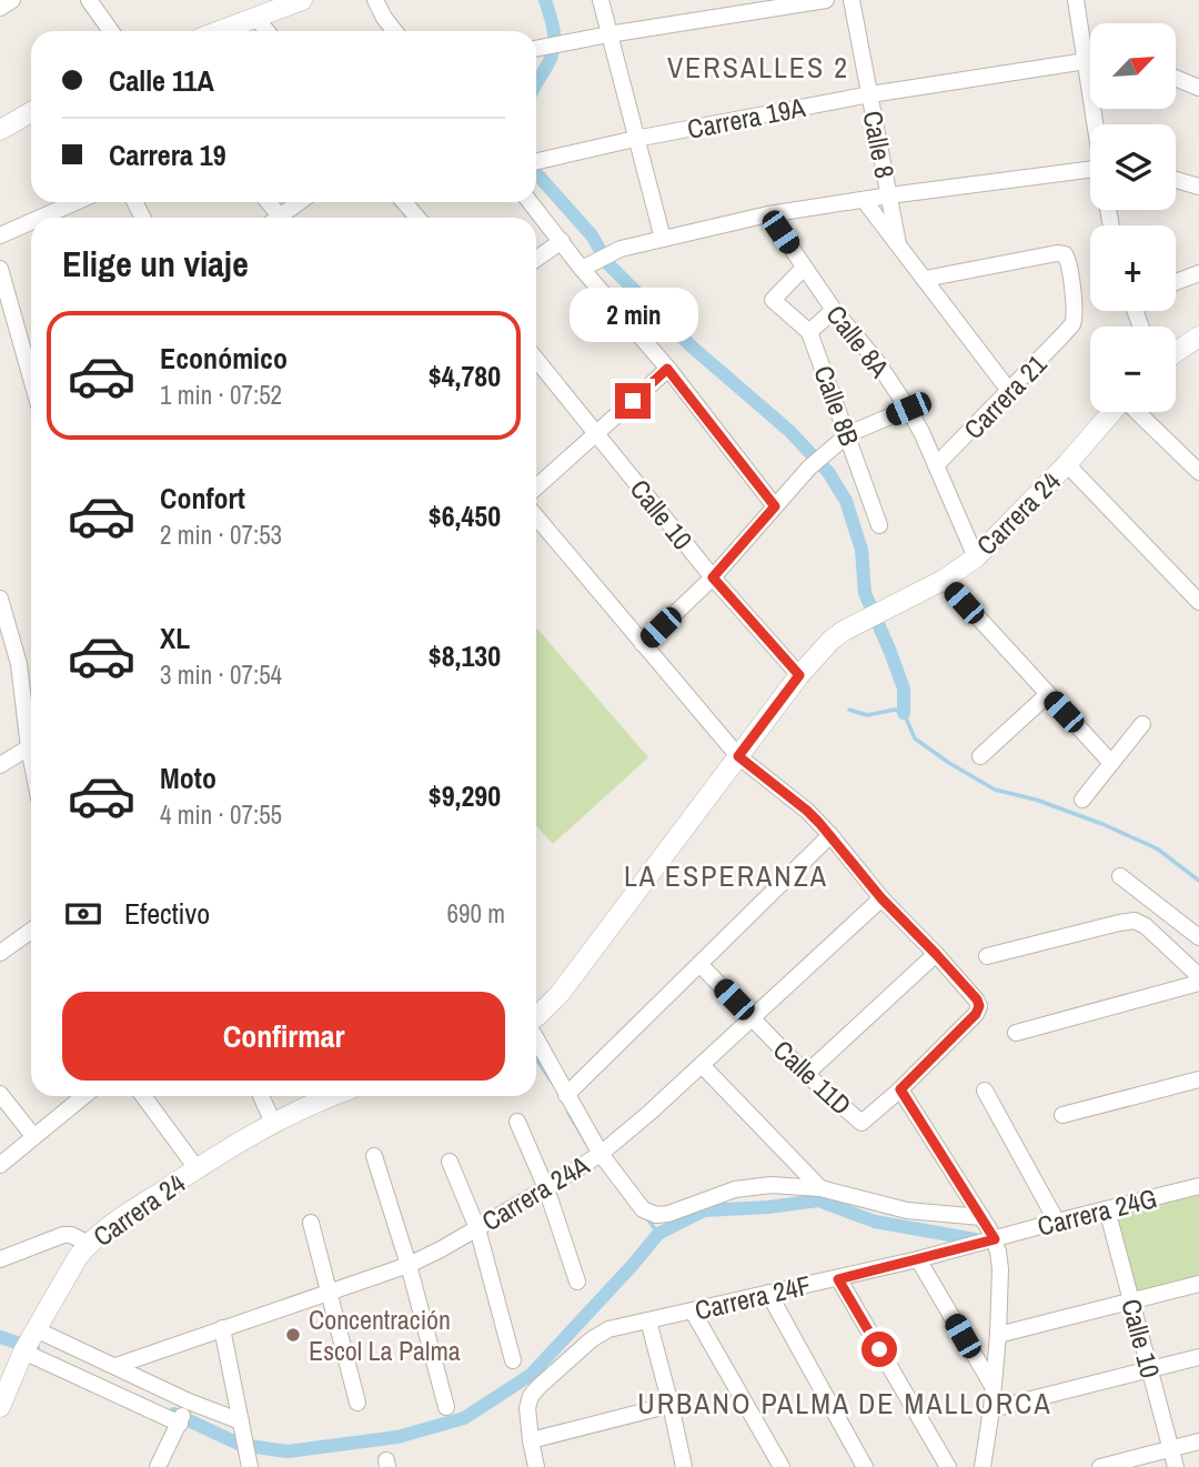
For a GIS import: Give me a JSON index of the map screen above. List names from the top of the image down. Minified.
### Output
{"streets":{"street":["Carrera 19A","Calle 8","Calle 8A","Carrera 21","Calle 8B","Carrera 24","Calle 10","Calle 11D","Carrera 24A","Carrera 24G","Carrera 24F"]},"crossings":[["Carrera 19A","Calle 8"],["Calle 8","Carrera 21"],["Calle 8A","Carrera 21"],["Calle 8A","Calle 8B"],["Calle 8A","Carrera 24"],["Carrera 24","Calle 10"],["Calle 10","Carrera 24G"],["Calle 11D","Carrera 24A"],["Carrera 24G","Carrera 24F"]],"districts":["VERSALLES 2","LA ESPERANZA","URBANO PALMA DE MALLORCA"],"places":["Concentración Escol La Palma"],"north":"top right","page":{"map_buttons":["+","−"],"banner":["Calle 11A","Carrera 19"],"heading":"Elige un viaje","bubble":"2 min","list":[{"name":"Económico","note":"1 min · 07:52","value":"$4,780"},{"name":"Confort","note":"2 min · 07:53","value":"$6,450"},{"name":"XL","note":"3 min · 07:54","value":"$8,130"},{"name":"Moto","note":"4 min · 07:55","value":"$9,290"}],"pay":["Efectivo","690 m"],"buttons":"Confirmar"}}
